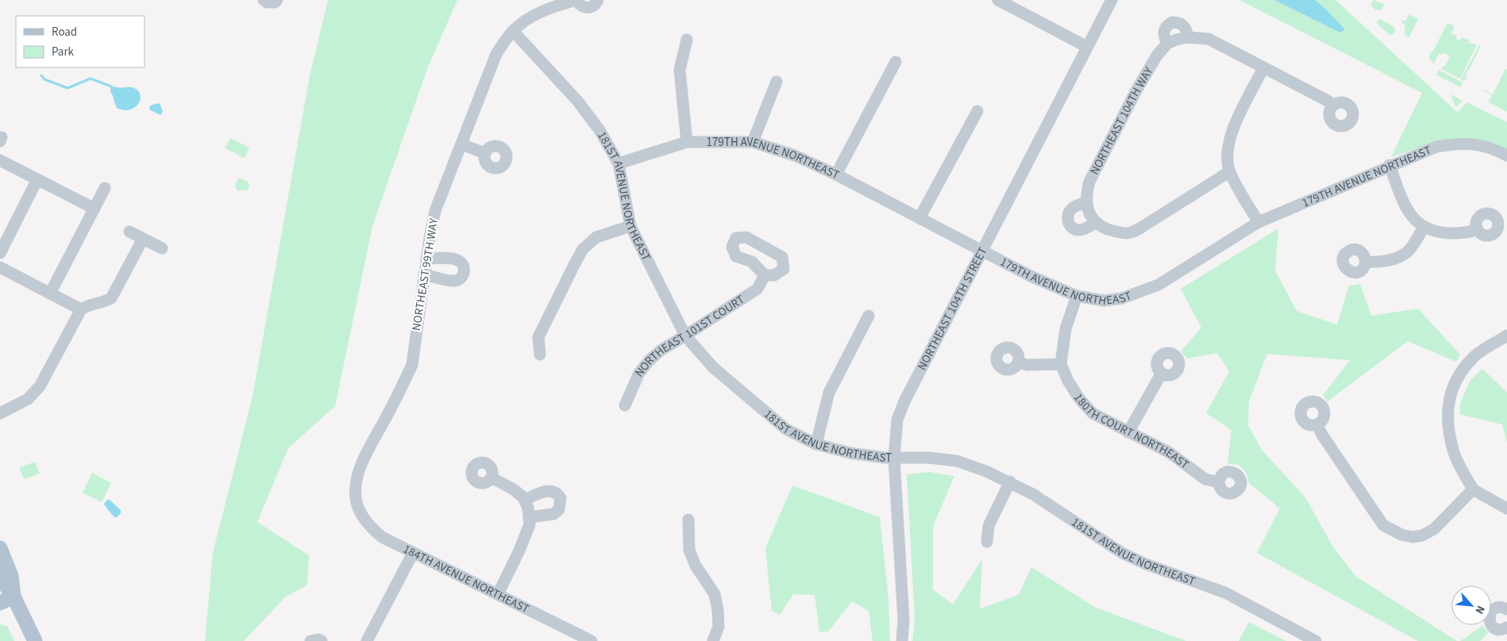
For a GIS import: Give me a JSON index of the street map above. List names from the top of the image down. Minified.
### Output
{"streets":{"street":["NORTHEAST 104TH WAY","179TH AVENUE NORTHEAST","181ST AVENUE NORTHEAST","NORTHEAST 99TH WAY","NORTHEAST 104TH STREET","NORTHEAST 101ST COURT","180TH COURT NORTHEAST","184TH AVENUE NORTHEAST"]},"crossings":[["179TH AVENUE NORTHEAST","181ST AVENUE NORTHEAST"],["179TH AVENUE NORTHEAST","NORTHEAST 104TH STREET"],["181ST AVENUE NORTHEAST","NORTHEAST 99TH WAY"],["181ST AVENUE NORTHEAST","NORTHEAST 104TH STREET"],["181ST AVENUE NORTHEAST","NORTHEAST 101ST COURT"],["NORTHEAST 99TH WAY","184TH AVENUE NORTHEAST"]],"legend":["Road","Park"],"north":"bottom right"}
